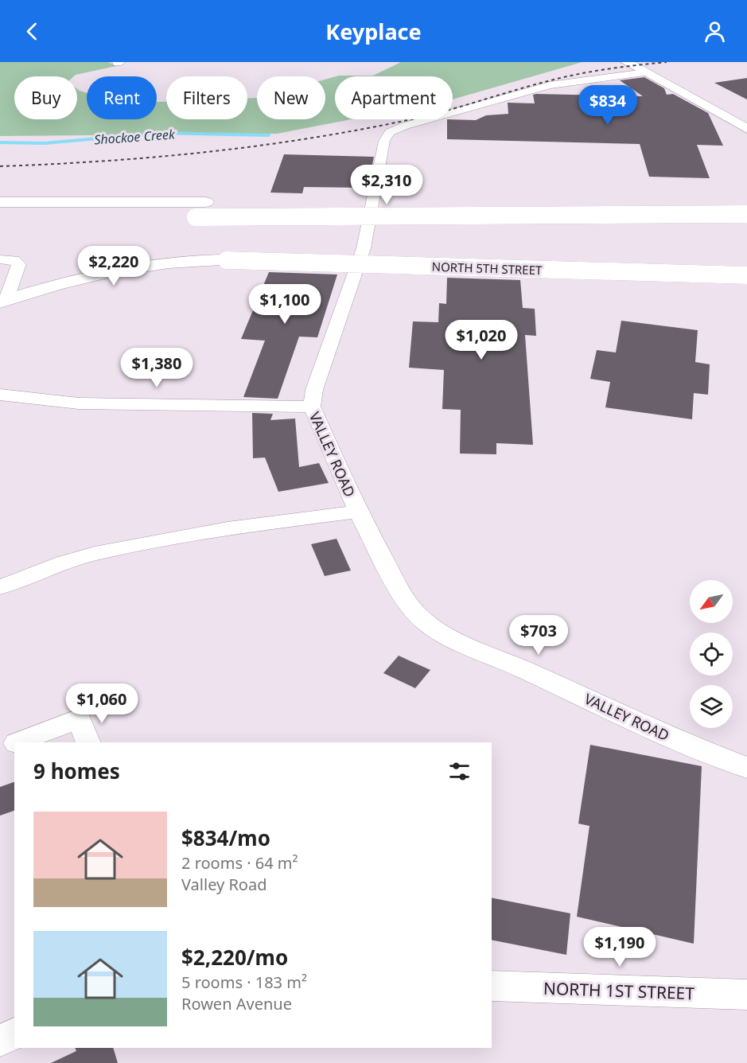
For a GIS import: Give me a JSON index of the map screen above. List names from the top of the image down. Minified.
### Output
{"streets":{"main road":["NORTH 5TH STREET"],"street":["VALLEY ROAD","NORTH 1ST STREET"]},"water":["Shockoe Creek"],"north":"bottom left","page":{"header":"Keyplace","chip":["Buy","Rent","Filters","New","Apartment"],"price":["$834","$2,310","$2,220","$1,100","$1,020","$1,380","$703","$1,060","$1,190"],"heading":"9 homes","list":[{"name":"$834/mo","note":"2 rooms · 64 m² · Valley Road"},{"name":"$2,220/mo","note":"5 rooms · 183 m² · Rowen Avenue"}]}}
